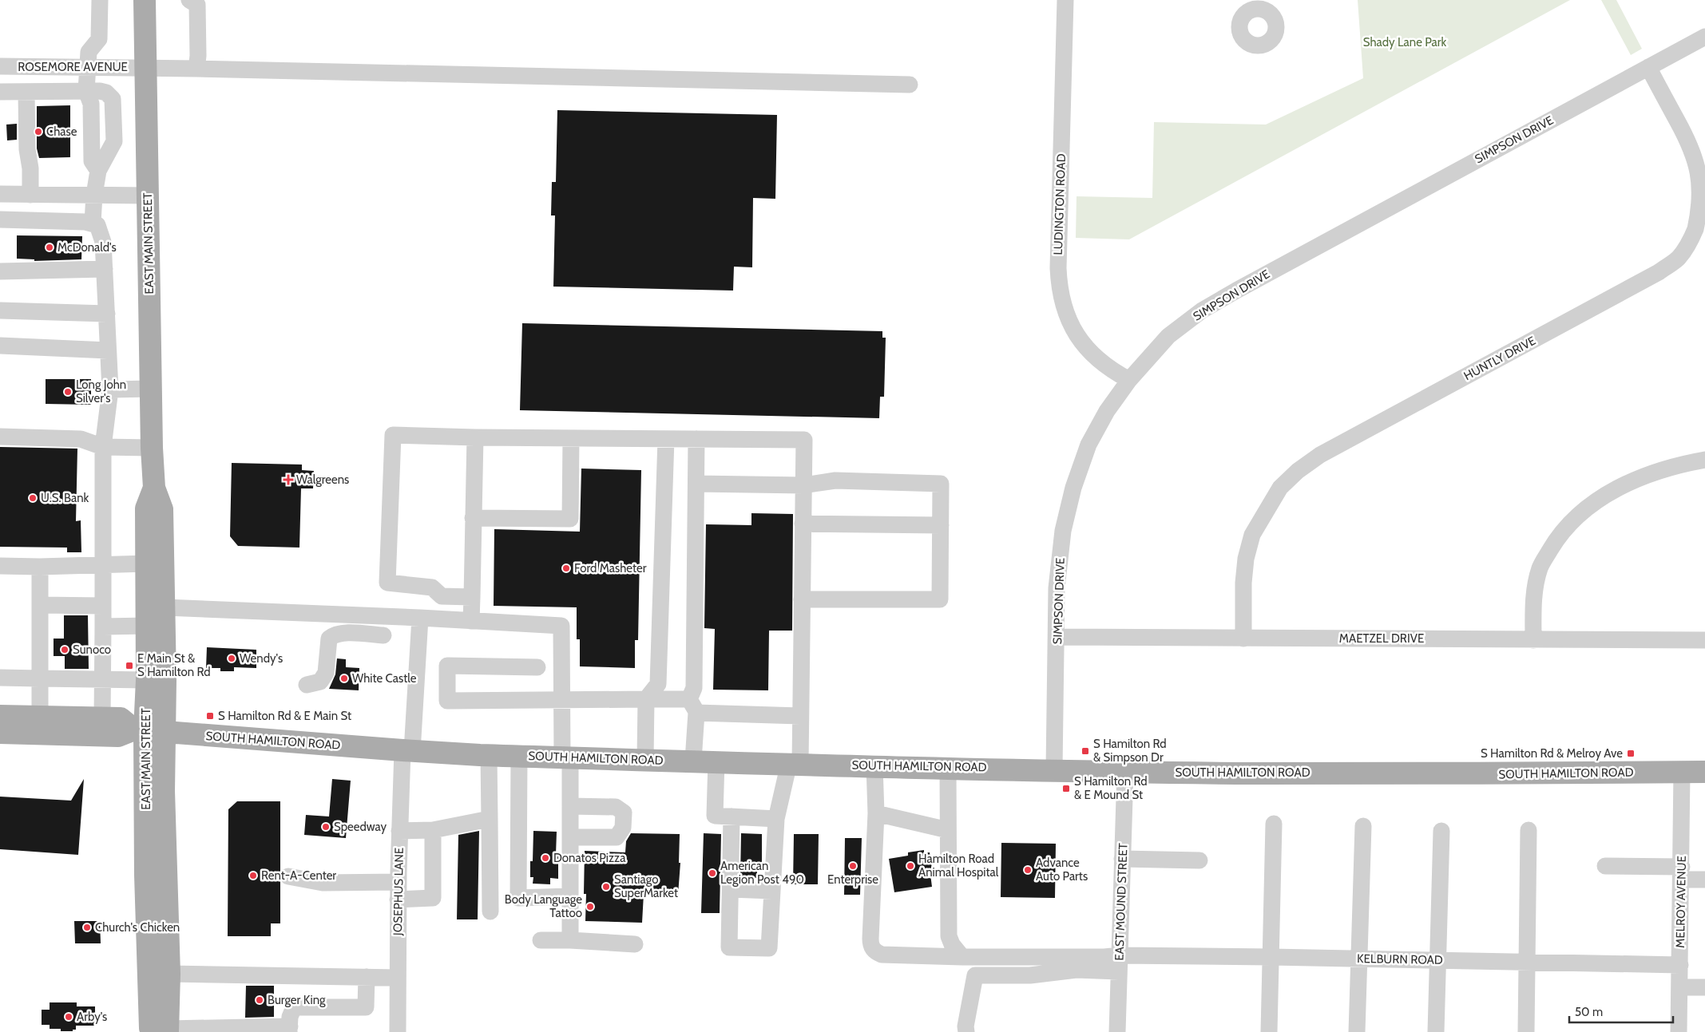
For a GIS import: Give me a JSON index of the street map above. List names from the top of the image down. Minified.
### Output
{"streets":{"main road":["EAST MAIN STREET","SOUTH HAMILTON ROAD"],"street":["ROSEMORE AVENUE","SIMPSON DRIVE","LUDINGTON ROAD","HUNTLY DRIVE","MAETZEL DRIVE","JOSEPHUS LANE","EAST MOUND STREET","MELROY AVENUE","KELBURN ROAD"]},"crossings":[["ROSEMORE AVENUE","EAST MAIN STREET"],["SIMPSON DRIVE","LUDINGTON ROAD"],["SIMPSON DRIVE","HUNTLY DRIVE"],["SIMPSON DRIVE","MAETZEL DRIVE"],["SIMPSON DRIVE","SOUTH HAMILTON ROAD"],["EAST MAIN STREET","SOUTH HAMILTON ROAD"],["HUNTLY DRIVE","MAETZEL DRIVE"],["SOUTH HAMILTON ROAD","JOSEPHUS LANE"],["SOUTH HAMILTON ROAD","EAST MOUND STREET"],["SOUTH HAMILTON ROAD","MELROY AVENUE"],["EAST MOUND STREET","KELBURN ROAD"],["MELROY AVENUE","KELBURN ROAD"]],"parks":["Shady Lane Park"],"places":{"other":["Chase","McDonald's","Long John Silver's","U.S. Bank","Ford Masheter","Sunoco","Wendy's","White Castle","Speedway","Donatos Pizza","Enterprise","Hamilton Road Animal Hospital","Advance Auto Parts","American Legion Post 490","Rent-A-Center","Santiago SuperMarket","Body Language Tattoo","Church's Chicken","Burger King","Arby's"],"health":["Walgreens"],"transit":["E Main St & S Hamilton Rd","S Hamilton Rd & E Main St","S Hamilton Rd & Simpson Dr","S Hamilton Rd & Melroy Ave","S Hamilton Rd & E Mound St"]},"scale_bar":"50 m"}
